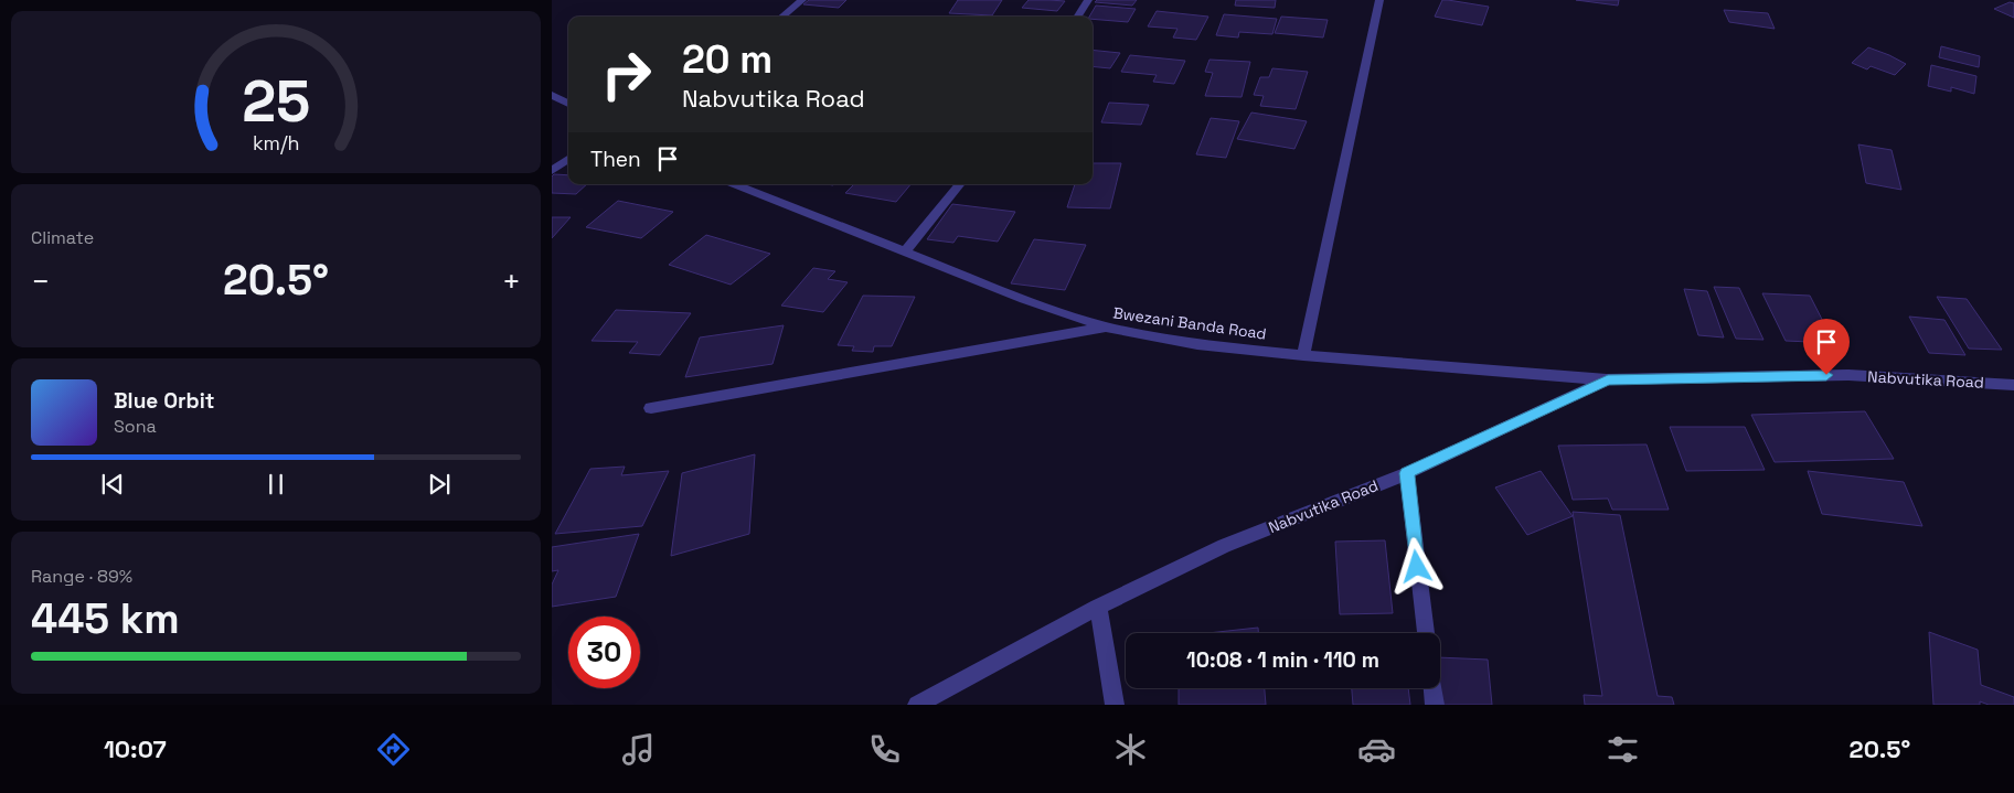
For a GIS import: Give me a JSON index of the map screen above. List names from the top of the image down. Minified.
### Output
{"streets":{"street":["Bwezani Banda Road","Nabvutika Road"]},"crossings":[["Bwezani Banda Road","Nabvutika Road"]],"page":{"turn":["20 m","Nabvutika Road"],"then":"Then","tile":["Climate",["Range · 89%","445 km"]],"heat":["−","20.5°","+"],"song":["Blue Orbit","Sona"],"limit":"30","trip":"10:08 · 1 min · 110 m","tabs":["10:07","20.5°"],"gauge":["25","km/h"]}}
